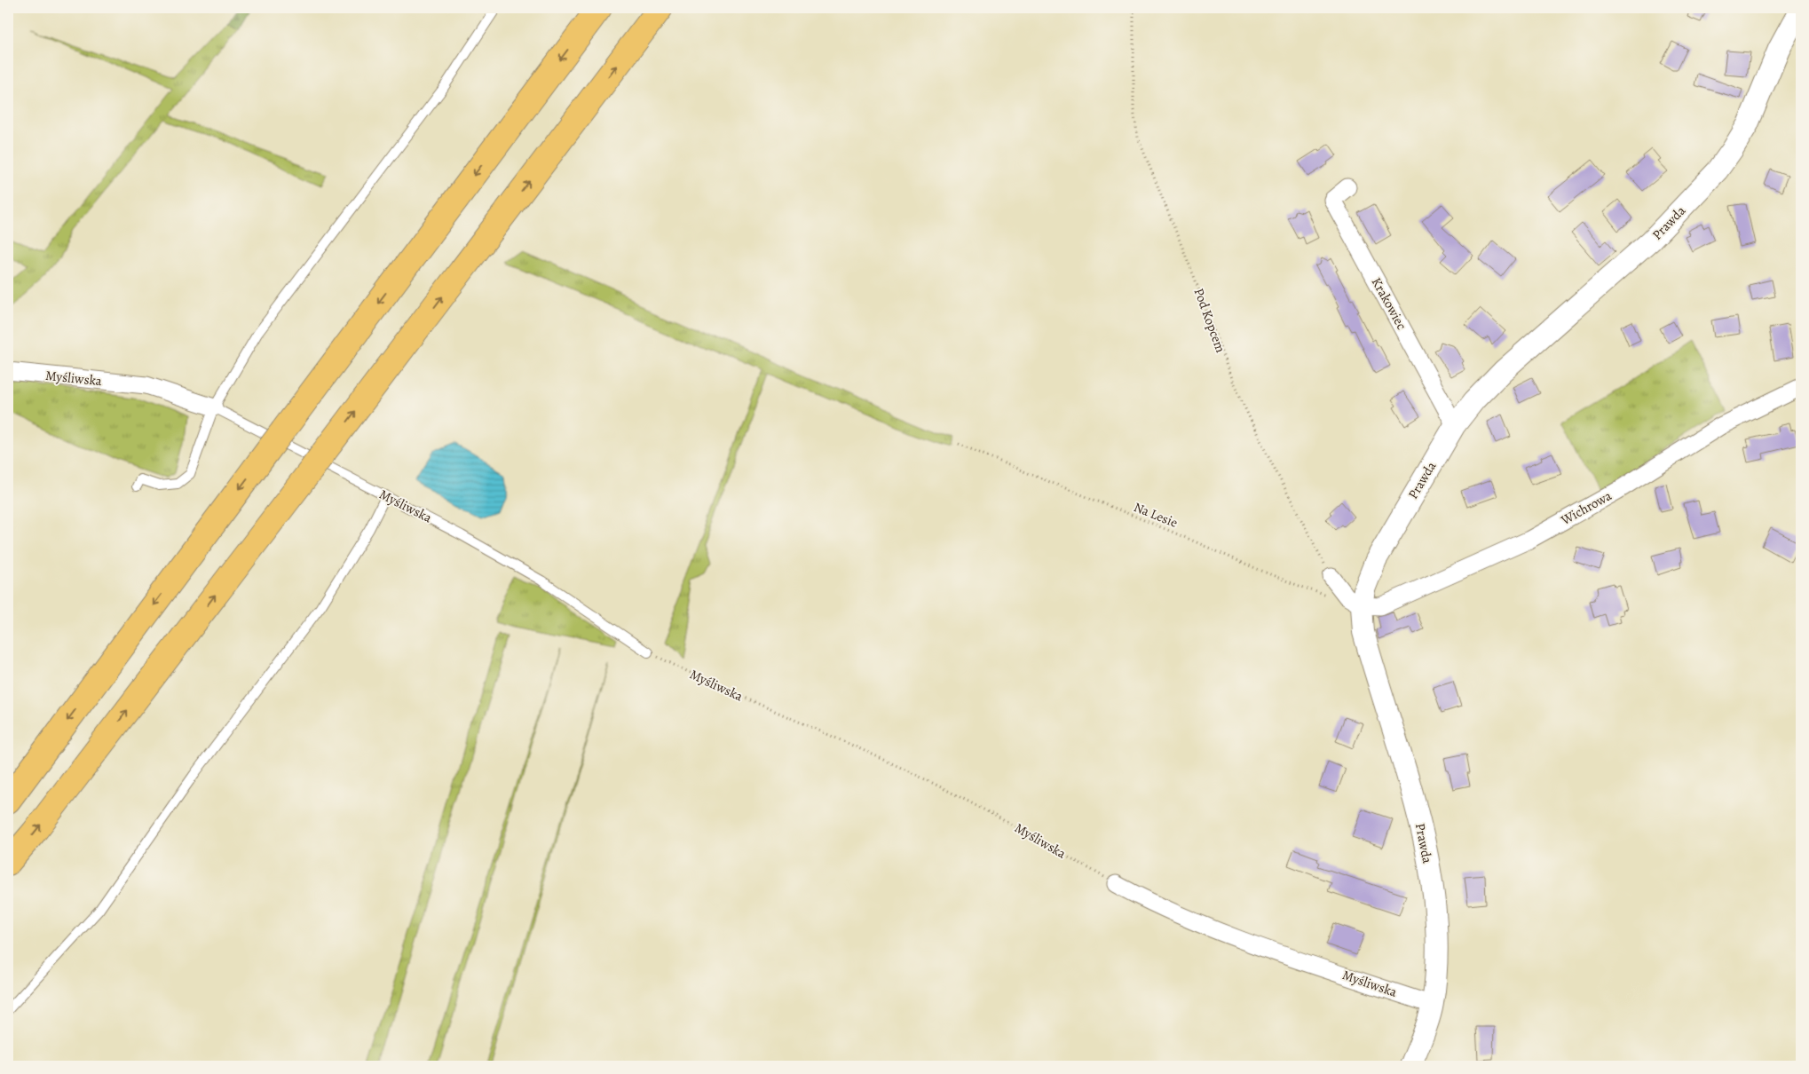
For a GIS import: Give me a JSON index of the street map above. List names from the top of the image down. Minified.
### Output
{"streets":{"street":["Prawda","Krakowiec","Myśliwska","Wichrowa"],"path":["Pod Kopcem","Na Lesie"]},"crossings":[["Prawda","Krakowiec"],["Prawda","Myśliwska"],["Prawda","Wichrowa"],["Prawda","Na Lesie"],["Wichrowa","Na Lesie"]]}
